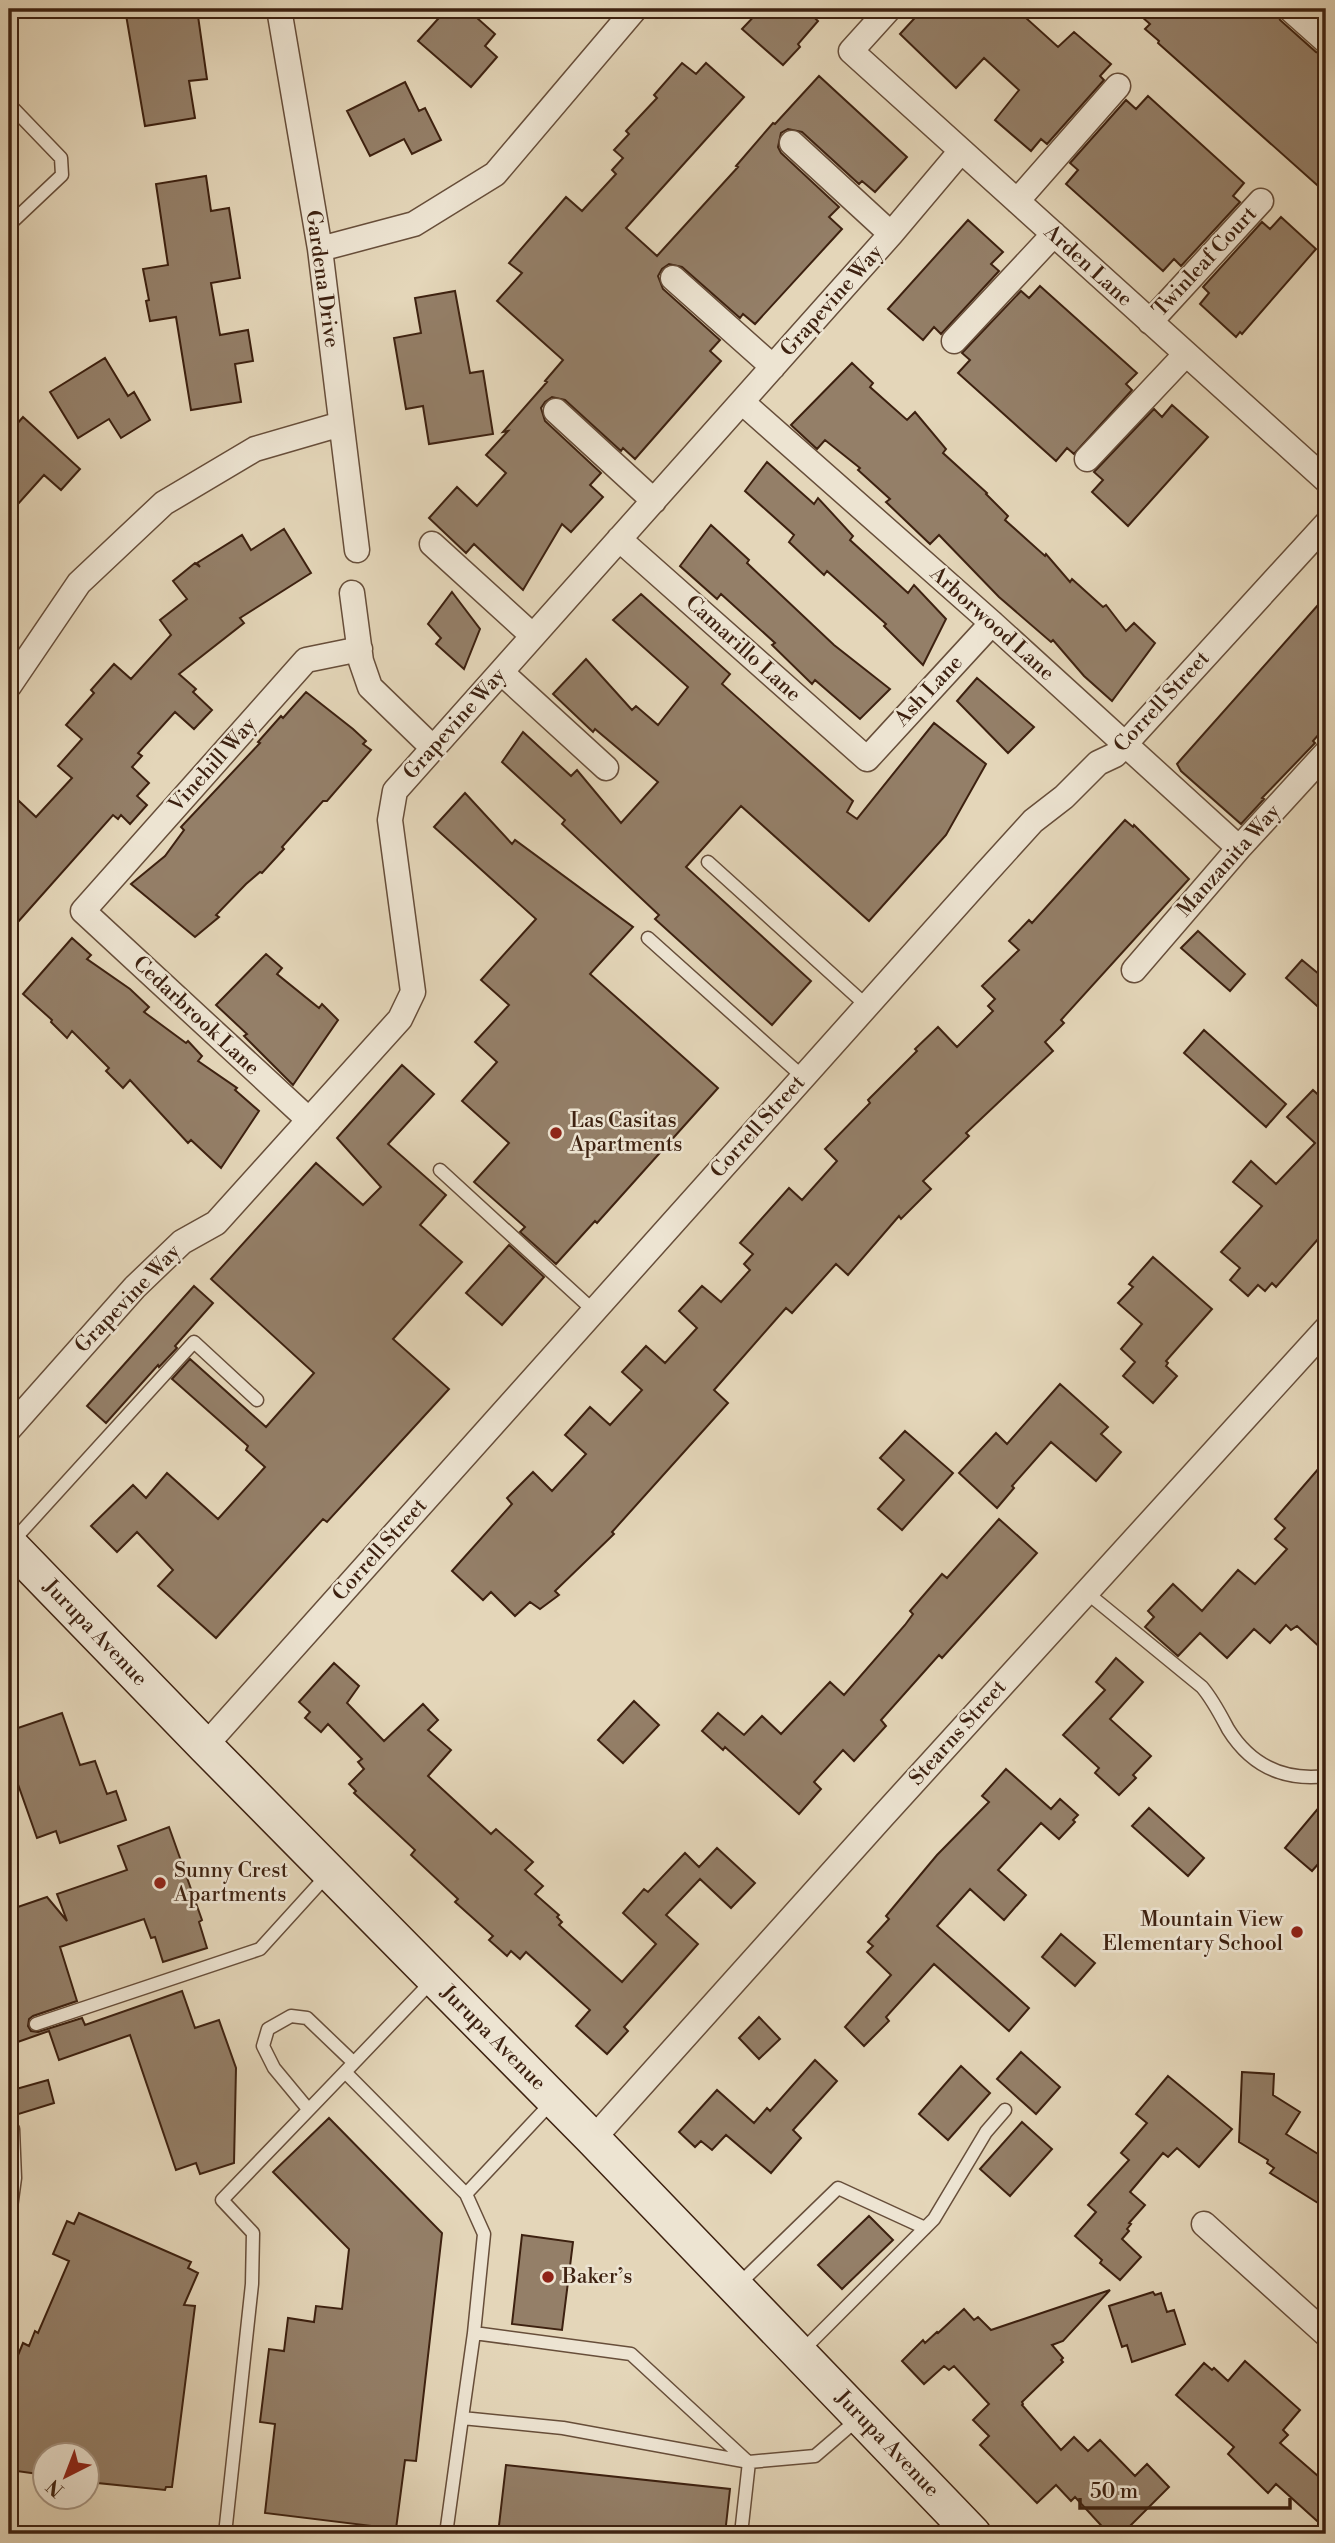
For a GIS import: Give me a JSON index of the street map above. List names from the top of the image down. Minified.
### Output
{"streets":{"main road":["Jurupa Avenue"],"street":["Twinleaf Court","Arden Lane","Gardena Drive","Grapevine Way","Arborwood Lane","Camarillo Lane","Ash Lane","Correll Street","Vinehill Way","Manzanita Way","Cedarbrook Lane","Stearns Street"]},"crossings":[["Twinleaf Court","Arden Lane"],["Arden Lane","Grapevine Way"],["Grapevine Way","Arborwood Lane"],["Grapevine Way","Camarillo Lane"],["Grapevine Way","Cedarbrook Lane"],["Arborwood Lane","Ash Lane"],["Arborwood Lane","Correll Street"],["Arborwood Lane","Manzanita Way"],["Camarillo Lane","Ash Lane"],["Correll Street","Jurupa Avenue"],["Vinehill Way","Cedarbrook Lane"],["Jurupa Avenue","Stearns Street"]],"places":["Las Casitas Apartments","Sunny Crest Apartments","Mountain View Elementary School","Baker’s"],"scale_bar":"50 m","north":"bottom left"}
